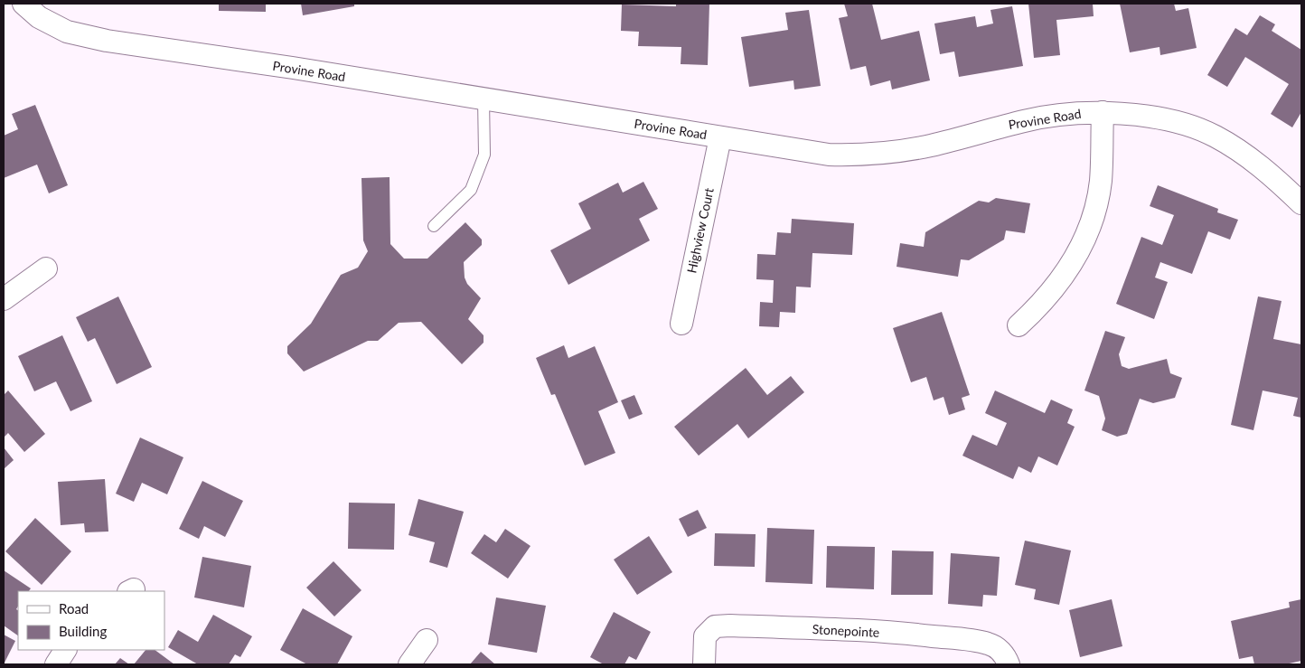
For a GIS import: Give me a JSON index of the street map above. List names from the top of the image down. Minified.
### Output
{"streets":{"street":["Provine Road","Highview Court","Stonepointe"]},"crossings":[["Provine Road","Highview Court"]],"legend":["Road","Building"]}
